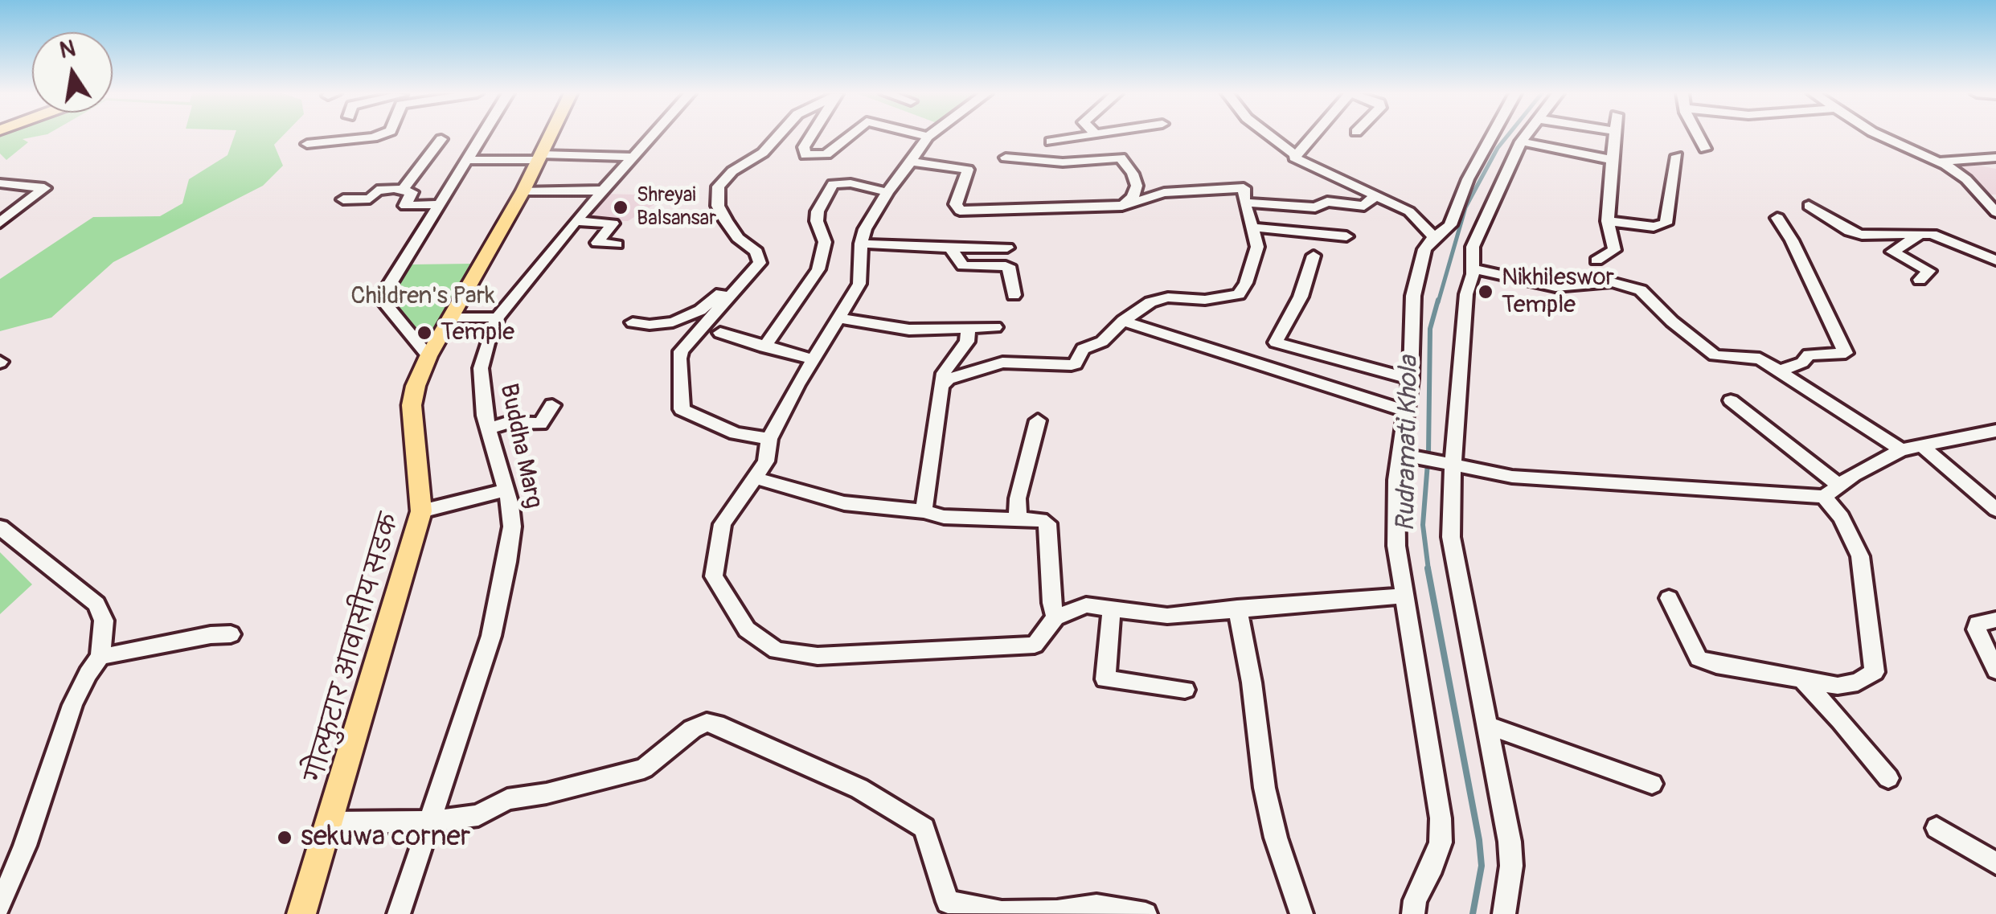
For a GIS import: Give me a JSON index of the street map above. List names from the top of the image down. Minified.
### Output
{"streets":{"main road":["गोल्फुटार आवासीय सडक"],"street":["Buddha Marg"]},"water":["Rudramati Khola"],"parks":["Children's Park"],"places":["Shreyai Balsansar","Nikhileswor Temple","Temple","sekuwa corner"],"north":"top"}
